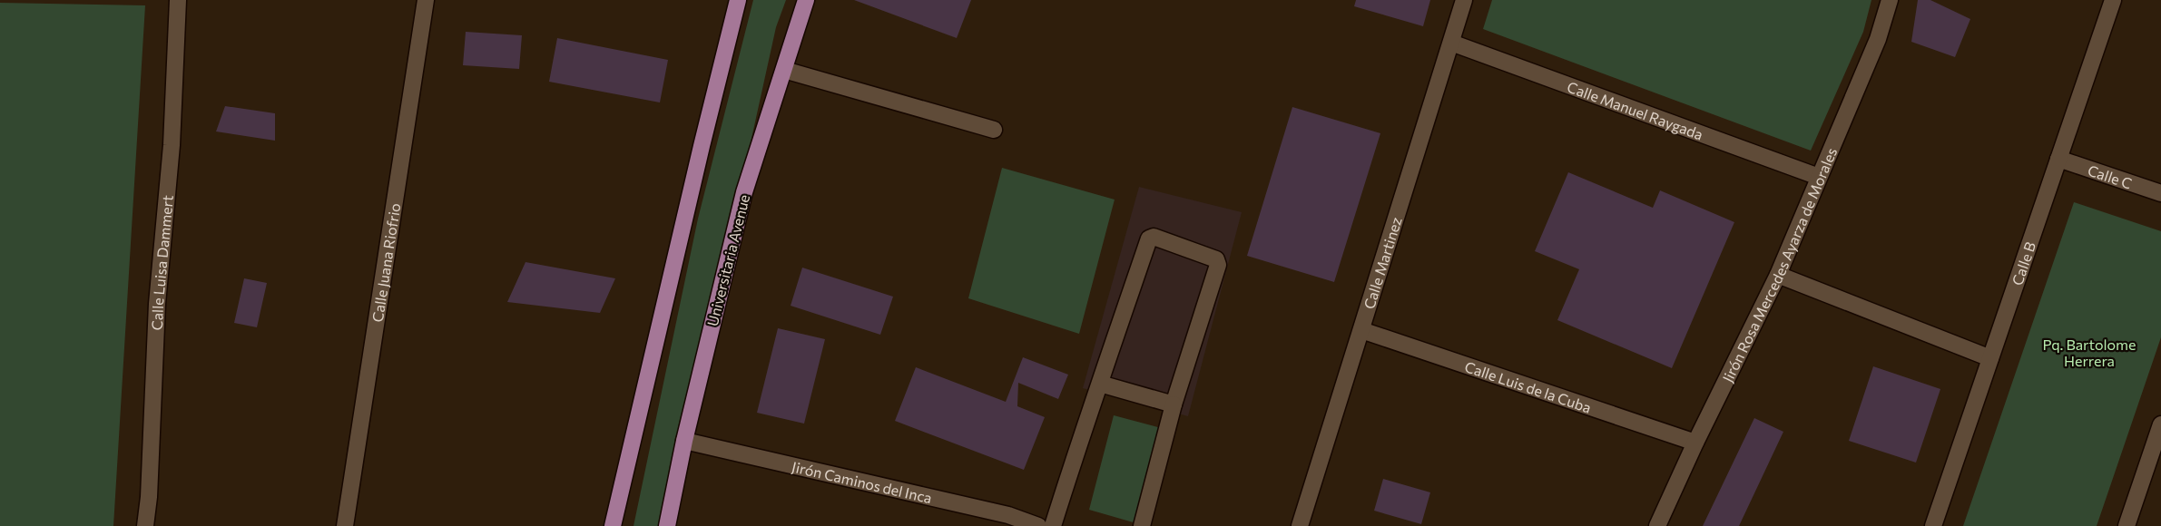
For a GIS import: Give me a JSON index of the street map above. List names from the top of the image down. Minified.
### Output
{"streets":{"main road":["Universitaria Avenue"],"street":["Calle Manuel Raygada","Calle C","Calle Luisa Dammert","Calle Juana Riofrio","Calle Martinez","Calle B","Jirón Rosa Mercedes Ayarza de Morales","Calle Luis de la Cuba","Jirón Caminos del Inca"]},"crossings":[["Calle Manuel Raygada","Calle Martinez"],["Calle Manuel Raygada","Jirón Rosa Mercedes Ayarza de Morales"],["Calle C","Calle B"],["Universitaria Avenue","Jirón Caminos del Inca"],["Calle Martinez","Calle Luis de la Cuba"],["Jirón Rosa Mercedes Ayarza de Morales","Calle Luis de la Cuba"]],"parks":["Pq. Bartolome Herrera"]}
